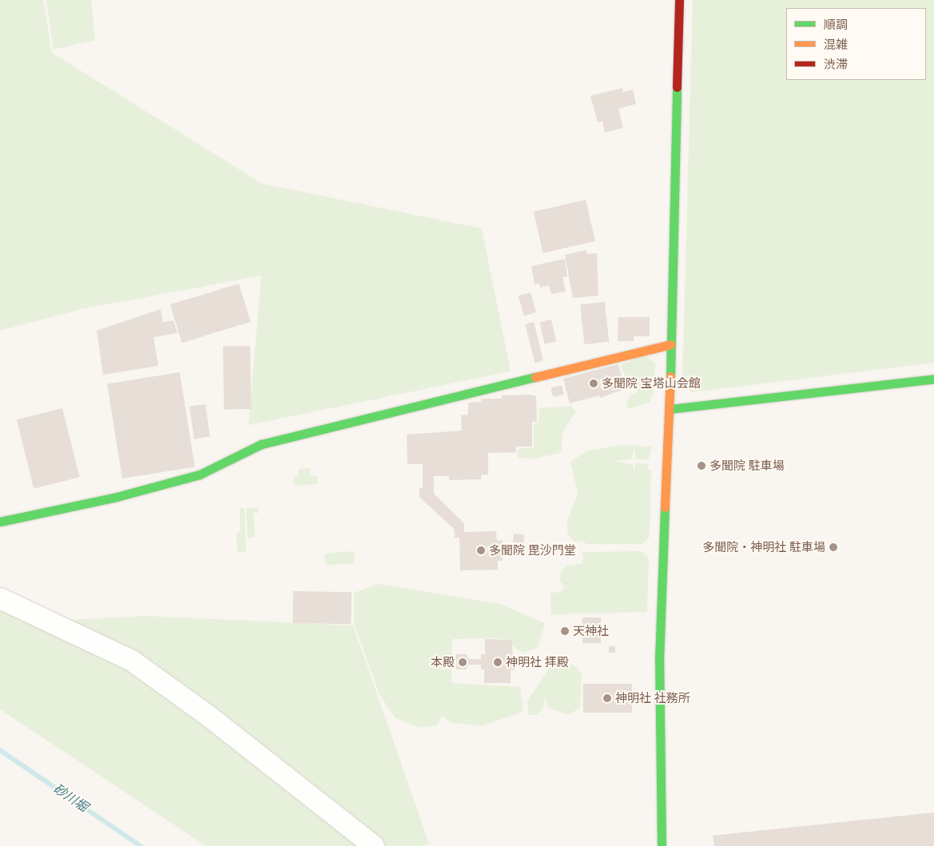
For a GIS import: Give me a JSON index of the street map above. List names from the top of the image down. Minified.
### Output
{"water":["砂川堀"],"places":["多聞院 宝塔山会館","多聞院 駐車場","多聞院・神明社 駐車場","多聞院 毘沙門堂","天神社","本殿","神明社 拝殿","神明社 社務所"],"legend":["順調","混雑","渋滞"]}
